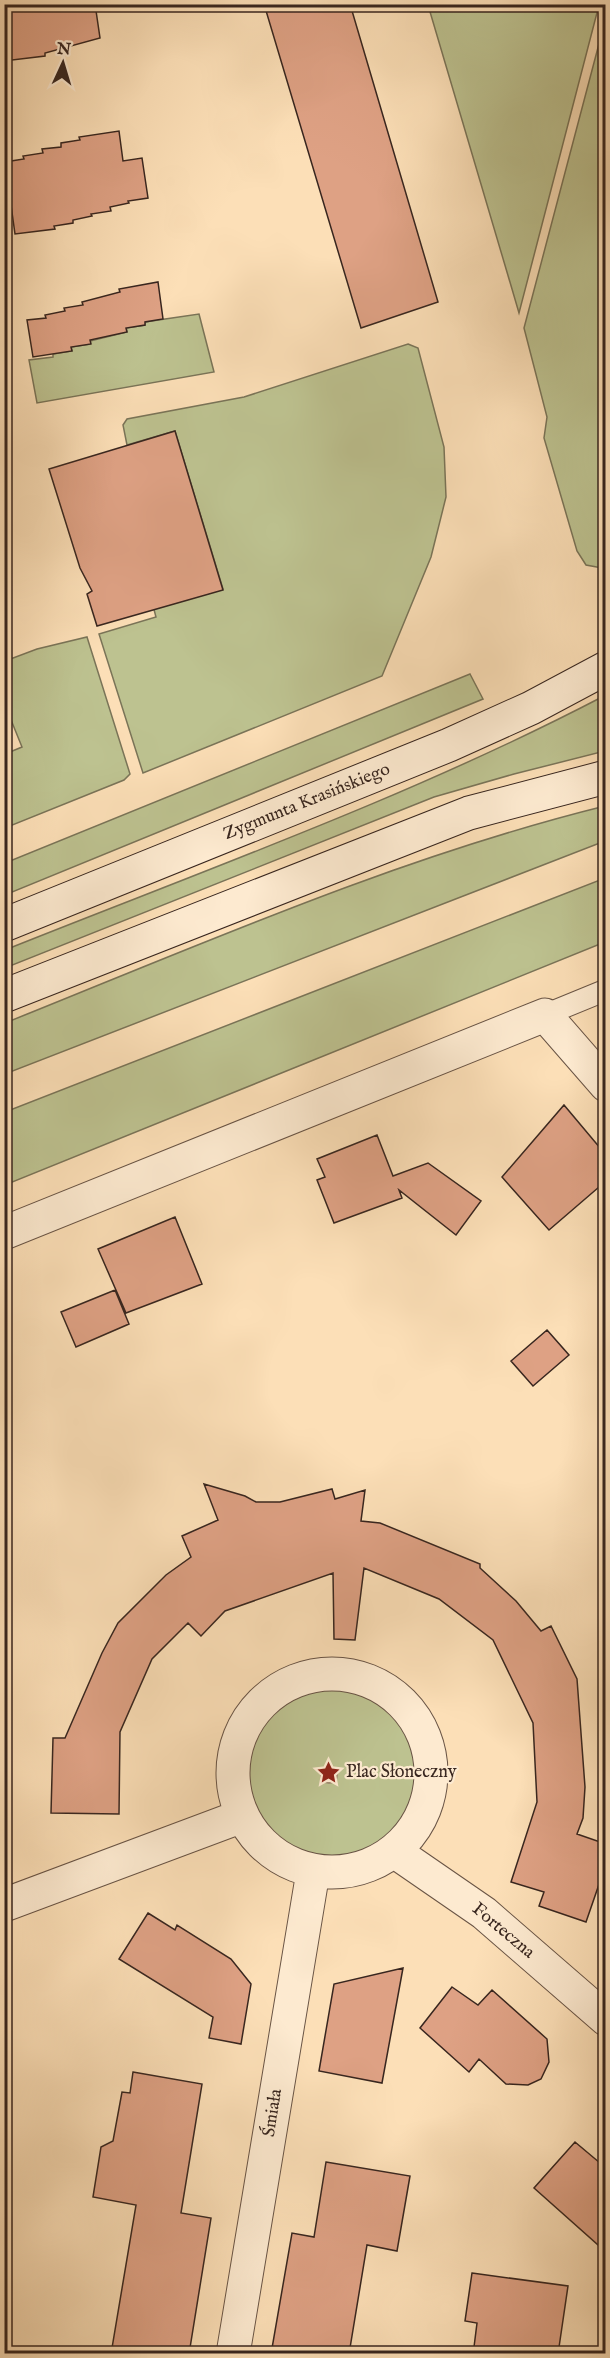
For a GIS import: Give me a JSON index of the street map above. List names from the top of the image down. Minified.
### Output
{"streets":{"street":["Zygmunta Krasińskiego","Forteczna","Śmiała"]},"crossings":[["Forteczna","Śmiała"]],"places":{"place":["Plac Słoneczny"]},"north":"top"}
